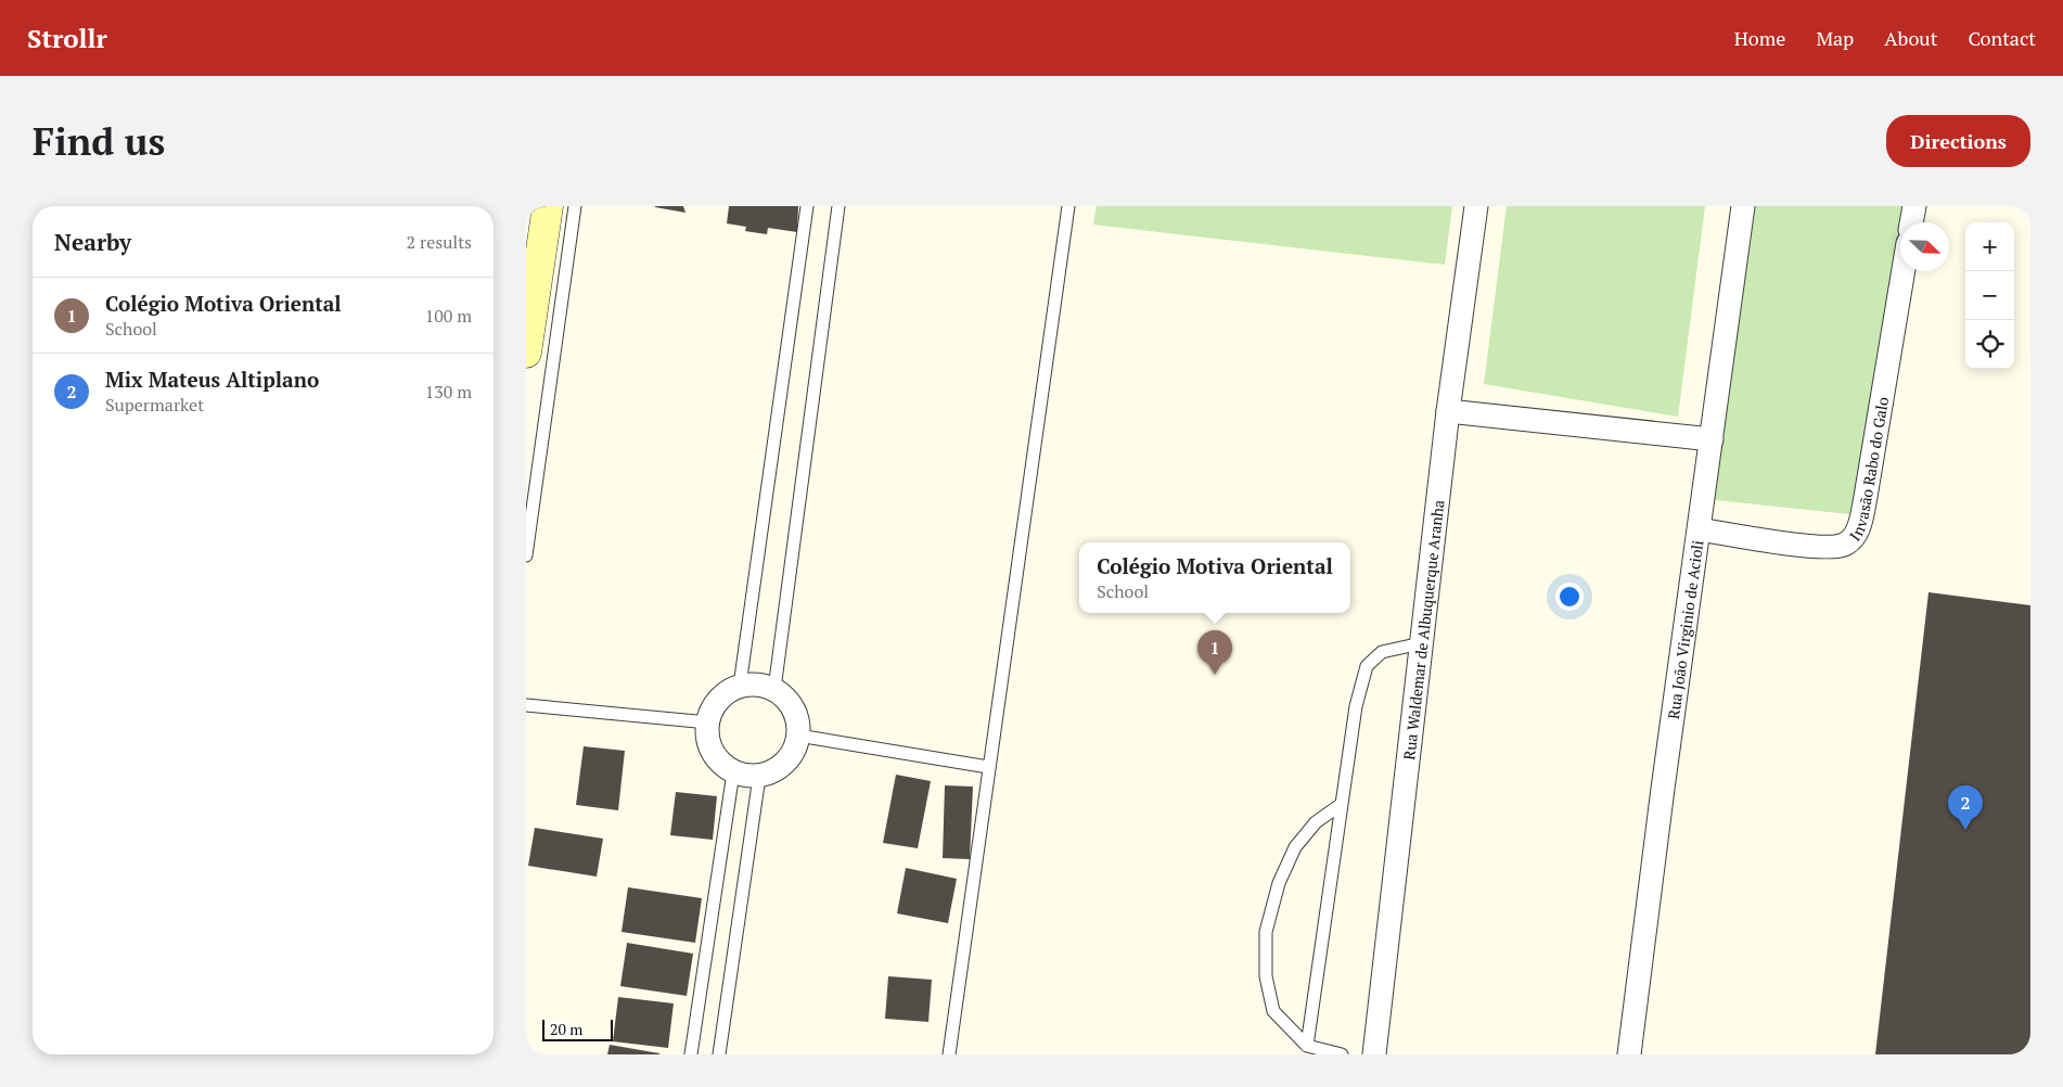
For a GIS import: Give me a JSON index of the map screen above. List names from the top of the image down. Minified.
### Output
{"streets":{"street":["Invasão Rabo do Galo","Rua Waldemar de Albuquerque Aranha","Rua João Virginio de Acioli"]},"crossings":[["Invasão Rabo do Galo","Rua João Virginio de Acioli"]],"scale_bar":"20 m","north":"bottom right","page":{"header":"Strollr","nav":["Home","Map","About","Contact"],"buttons":"Directions","title":"Find us","heading":["Nearby","2 results"],"map_buttons":["+","−"],"list":[{"mark":"1","name":"Colégio Motiva Oriental","note":"School","value":"100 m"},{"mark":"2","name":"Mix Mateus Altiplano","note":"Supermarket","value":"130 m"}],"popup":["Colégio Motiva Oriental","School"],"pins":["1","2"],"scale":"20 m"}}
